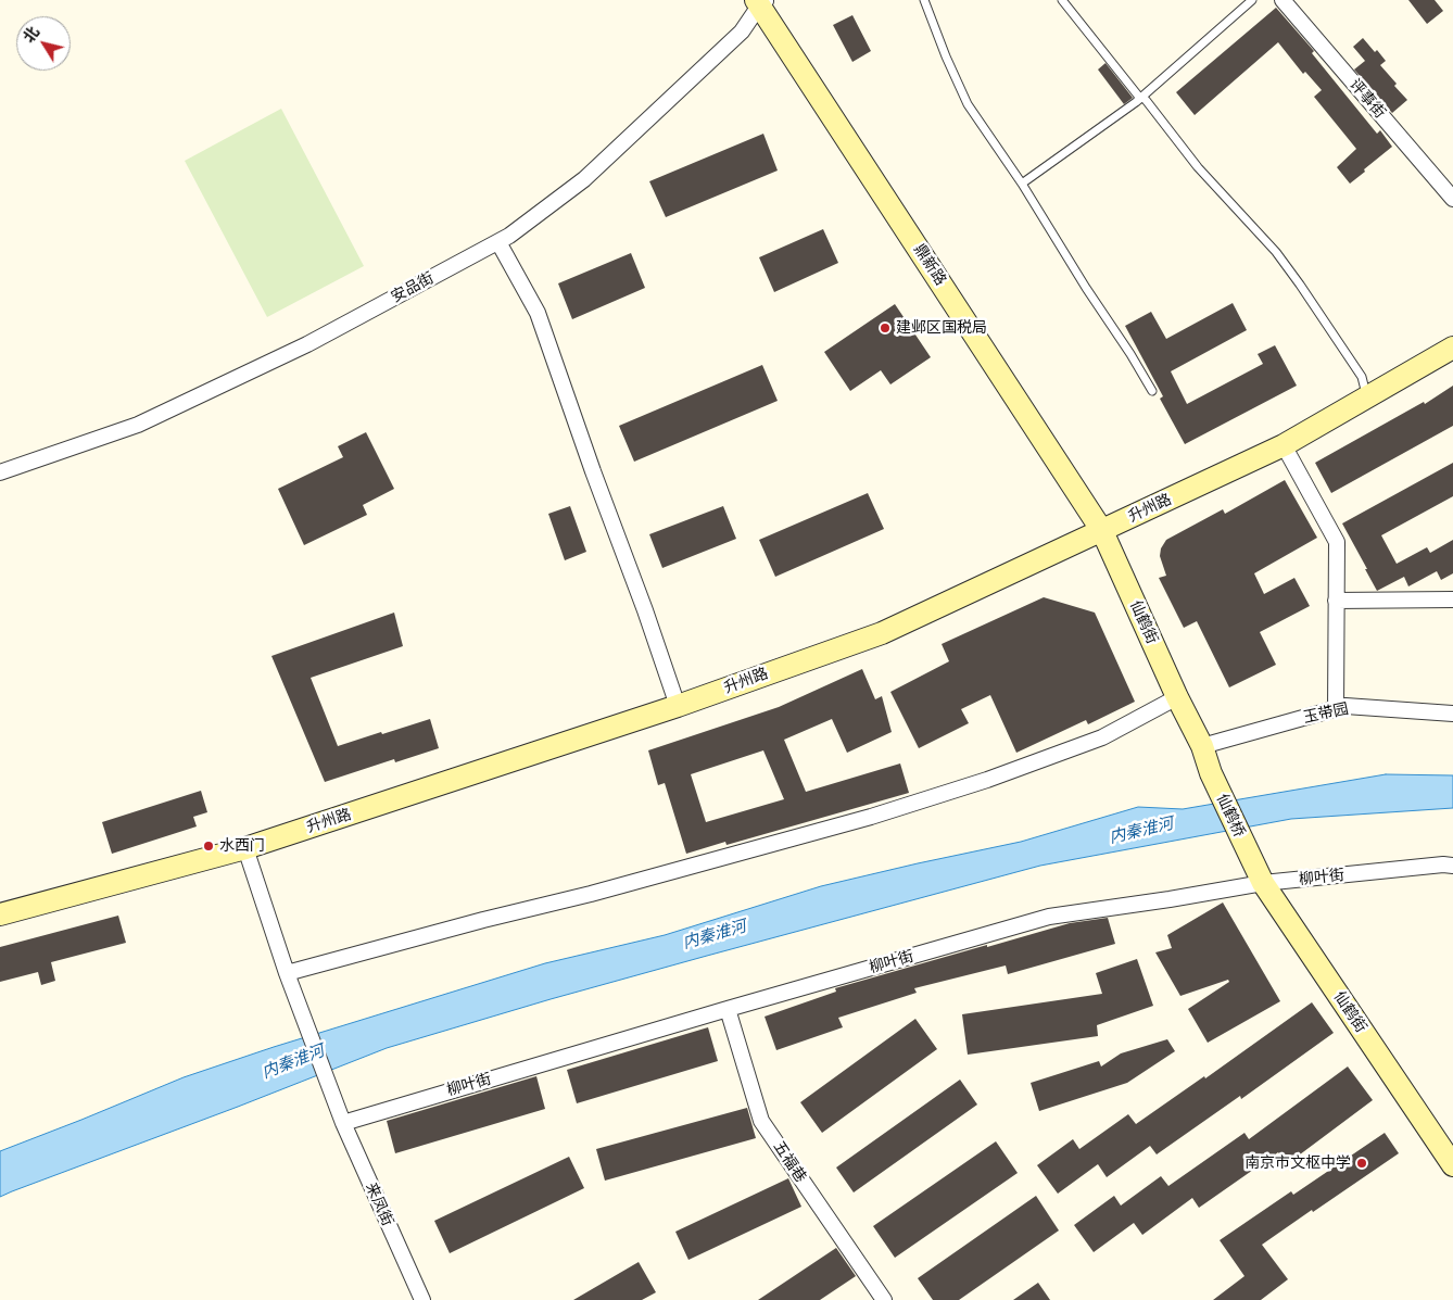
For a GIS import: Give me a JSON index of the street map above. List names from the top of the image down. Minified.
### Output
{"streets":{"main road":["鼎新路","升州路","仙鹤街","仙鹤桥"],"street":["评事街","安品街","玉带园","柳叶街","五福巷","来凤街"]},"crossings":[["鼎新路","安品街"],["鼎新路","升州路"],["鼎新路","仙鹤街"],["升州路","仙鹤街"],["仙鹤街","玉带园"],["仙鹤街","仙鹤桥"],["仙鹤街","柳叶街"],["柳叶街","五福巷"],["柳叶街","来凤街"]],"water":["内秦淮河"],"places":["建邺区国税局","水西门","南京市文枢中学"],"north":"top left"}
